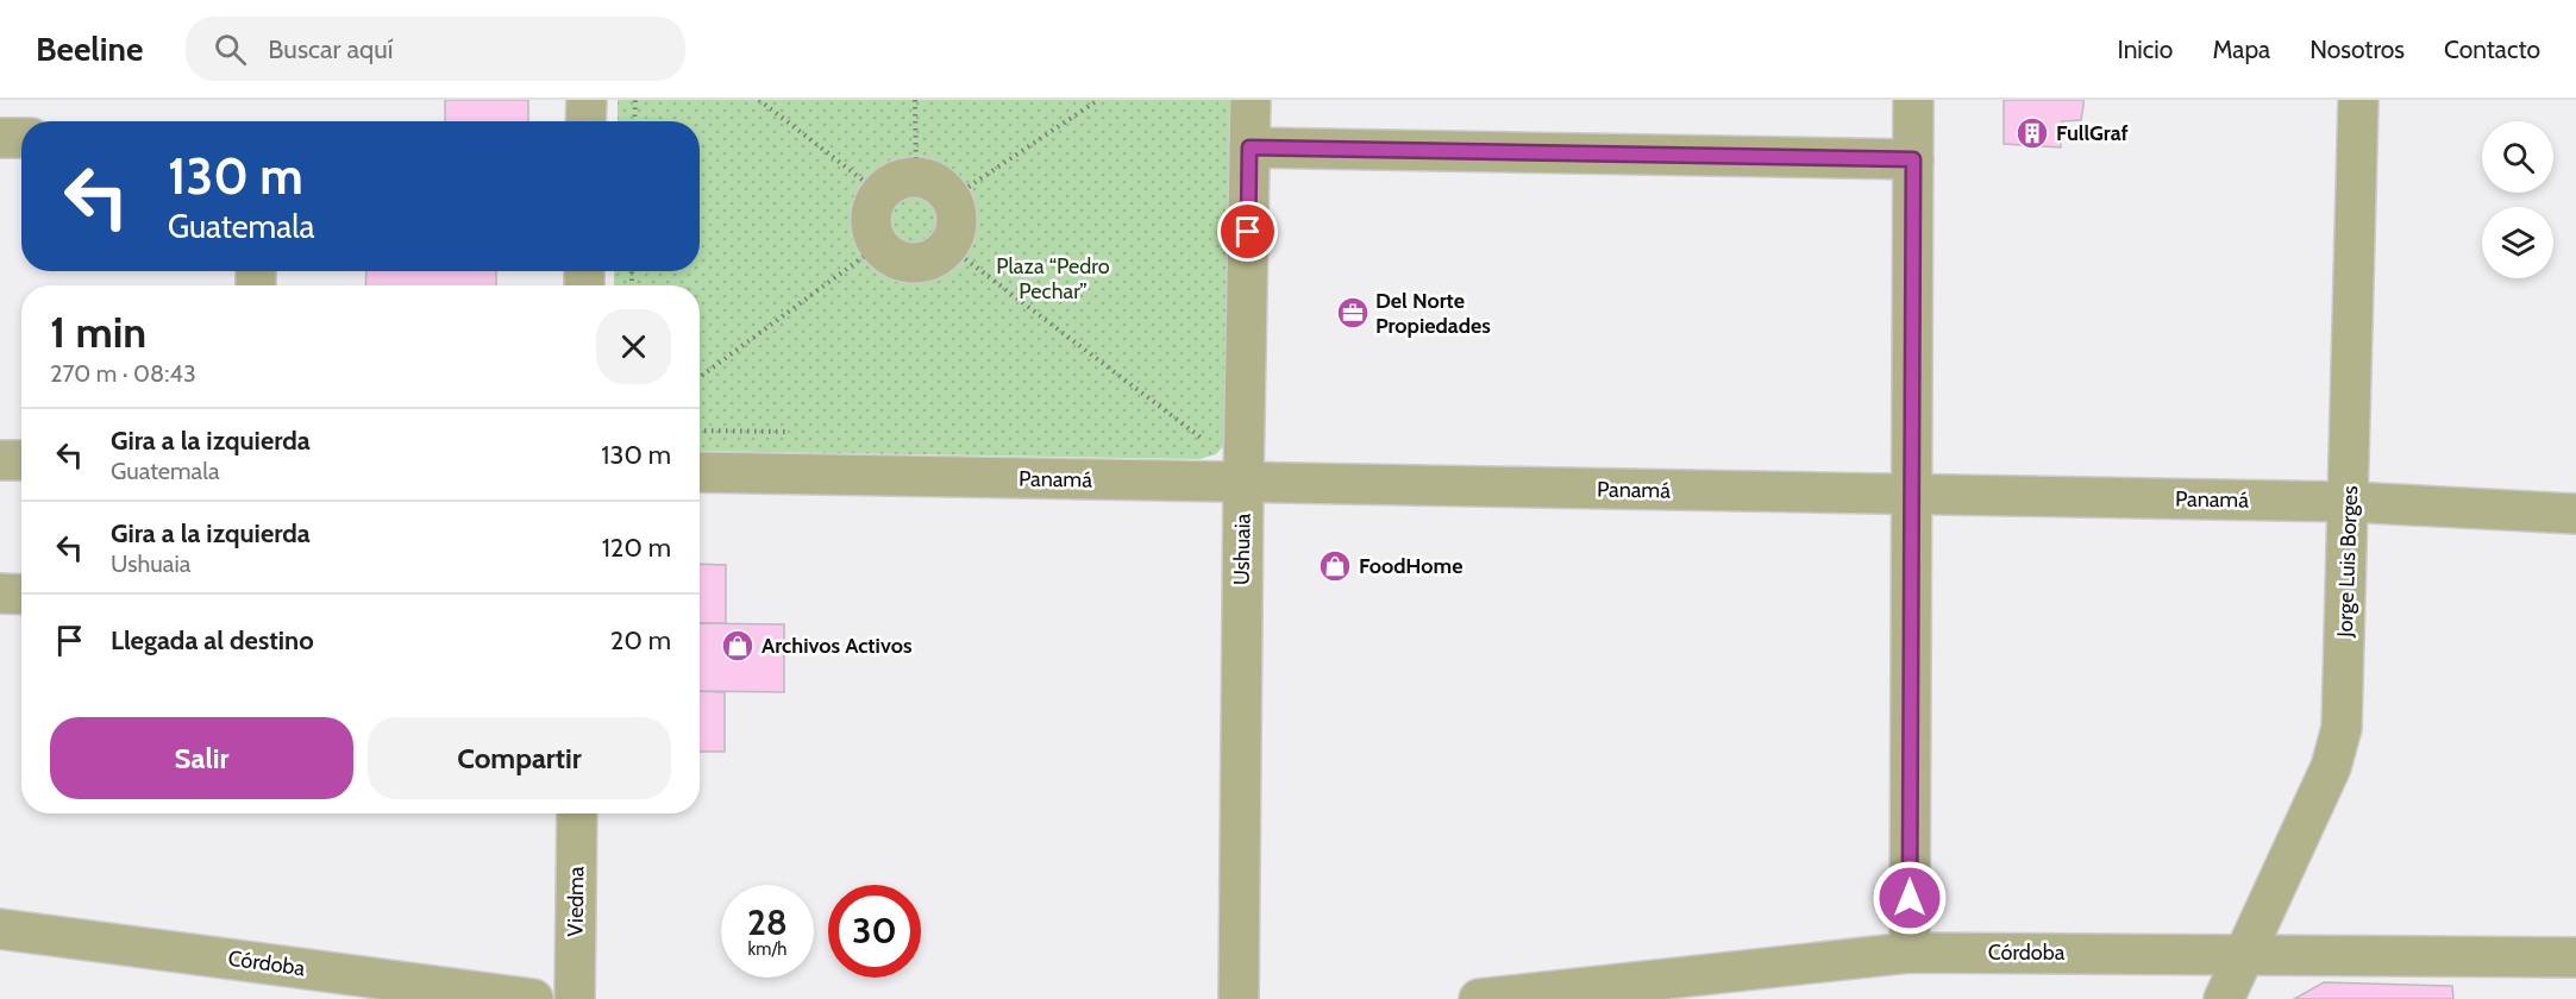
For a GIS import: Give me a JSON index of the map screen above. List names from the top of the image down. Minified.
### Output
{"streets":{"street":["Panamá","Ushuaia","Jorge Luis Borges","Viedma","Córdoba"]},"crossings":[["Panamá","Ushuaia"],["Panamá","Jorge Luis Borges"],["Jorge Luis Borges","Córdoba"]],"parks":["Plaza “Pedro Pechar”"],"places":{"building":["FullGraf"],"office":["Del Norte Propiedades"],"shop":["FoodHome","Archivos Activos"]},"page":{"header":"Beeline","search":"Buscar aquí","nav":["Inicio","Mapa","Nosotros","Contacto"],"turn":["130 m","Guatemala"],"heading":["1 min","270 m · 08:43"],"list":[{"name":"Gira a la izquierda","note":"Guatemala","value":"130 m"},{"name":"Gira a la izquierda","note":"Ushuaia","value":"120 m"},{"name":"Llegada al destino","value":"20 m"}],"buttons":["Salir","Compartir"],"speed":"28 km/h","limit":"30"}}
